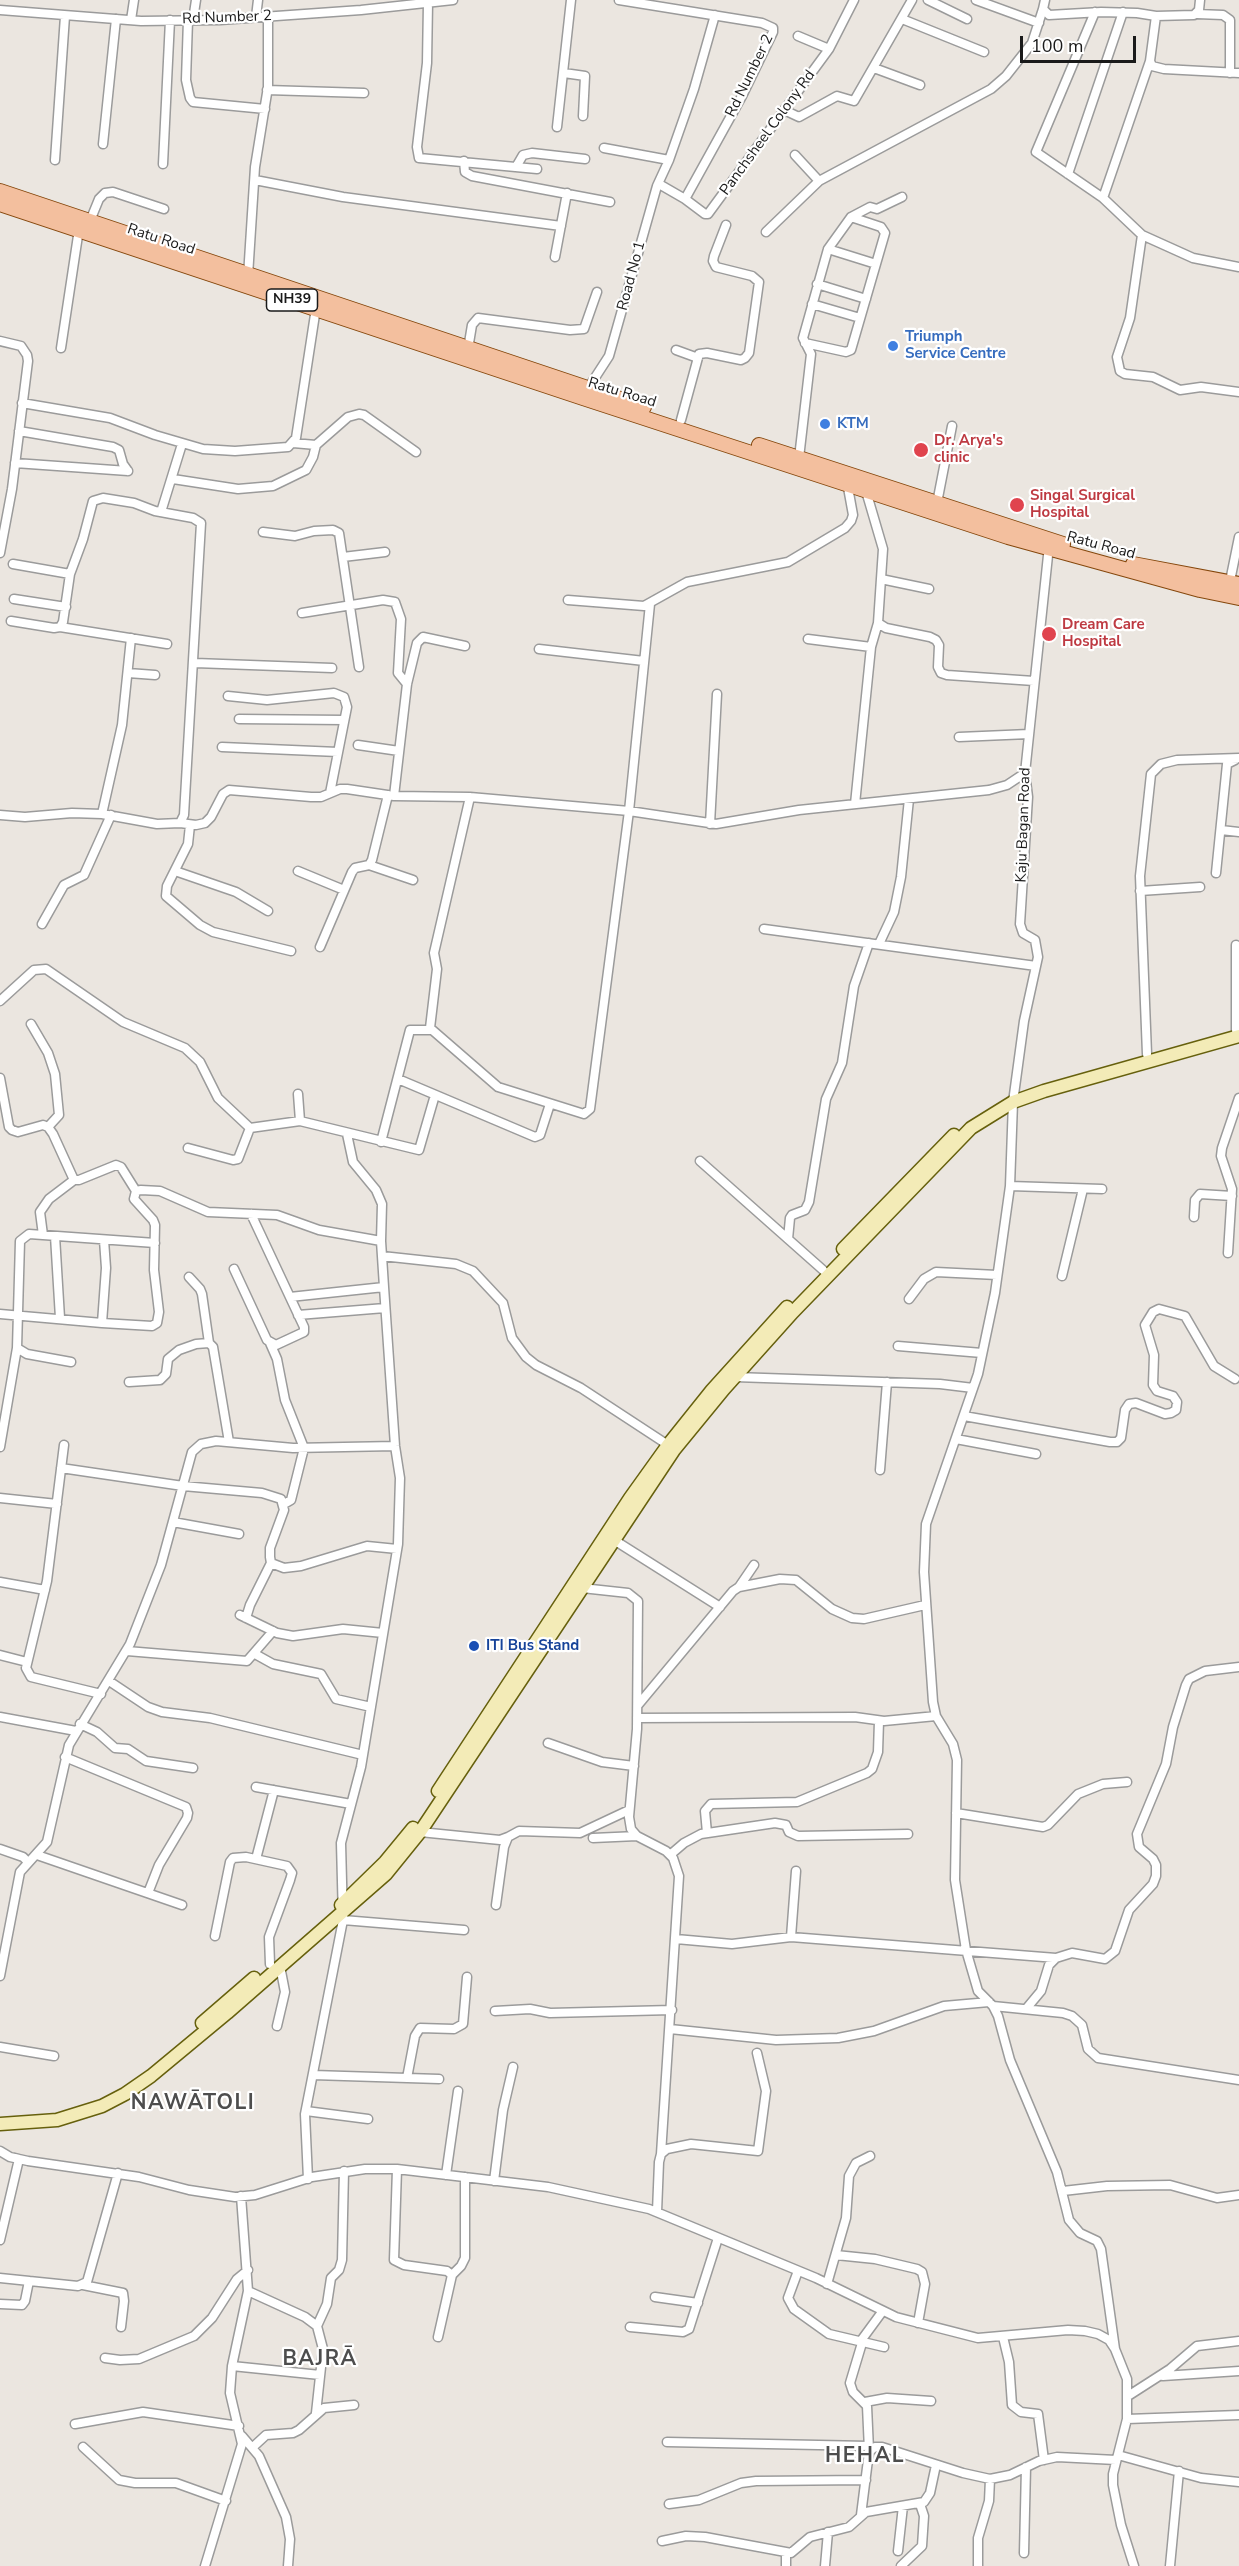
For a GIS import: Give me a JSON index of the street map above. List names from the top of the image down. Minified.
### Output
{"streets":{"main road":["Ratu Road","NH39"],"street":["Rd Number 2","Panchsheel Colony Rd","Road No 1","Kaju Bagan Road"]},"crossings":[["Rd Number 2","Panchsheel Colony Rd"],["Rd Number 2","Road No 1"],["Panchsheel Colony Rd","Road No 1"],["Ratu Road","Road No 1"],["Ratu Road","Kaju Bagan Road"]],"districts":["NAWĀTOLI","BAJRĀ","HEHAL"],"places":["Triumph Service Centre","KTM","Dr. Arya's clinic","Singal Surgical Hospital","Dream Care Hospital","ITI Bus Stand"],"scale_bar":"100 m"}
